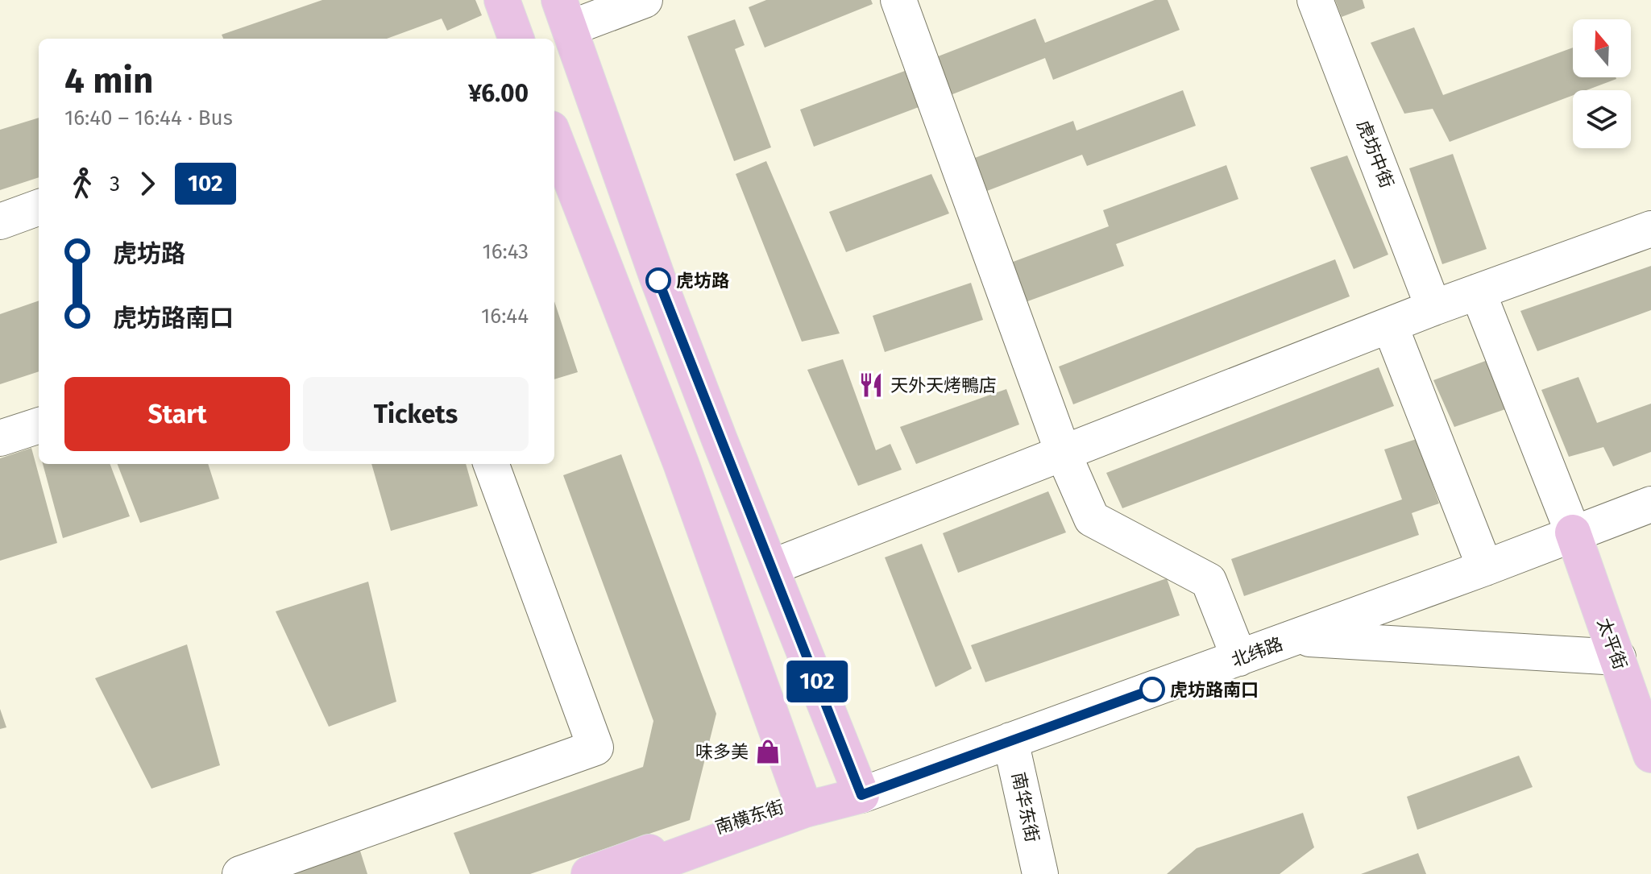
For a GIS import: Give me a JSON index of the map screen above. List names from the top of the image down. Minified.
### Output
{"streets":{"main road":["太平街","南横东街"],"street":["虎坊中街","北纬路","南华东街"]},"crossings":[["太平街","北纬路"],["北纬路","南华东街"]],"places":{"other":["虎坊路","虎坊路南口"],"restaurant":["天外天烤鴨店"],"shop":["味多美"]},"lines":["bus line 102"],"north":"top","page":{"on_map":"102","heading":["4 min","16:40 – 16:44 · Bus","¥6.00"],"legs":["3","102"],"list":[{"name":"虎坊路","value":"16:43"},{"name":"虎坊路南口","value":"16:44"}],"buttons":["Start","Tickets"]}}
